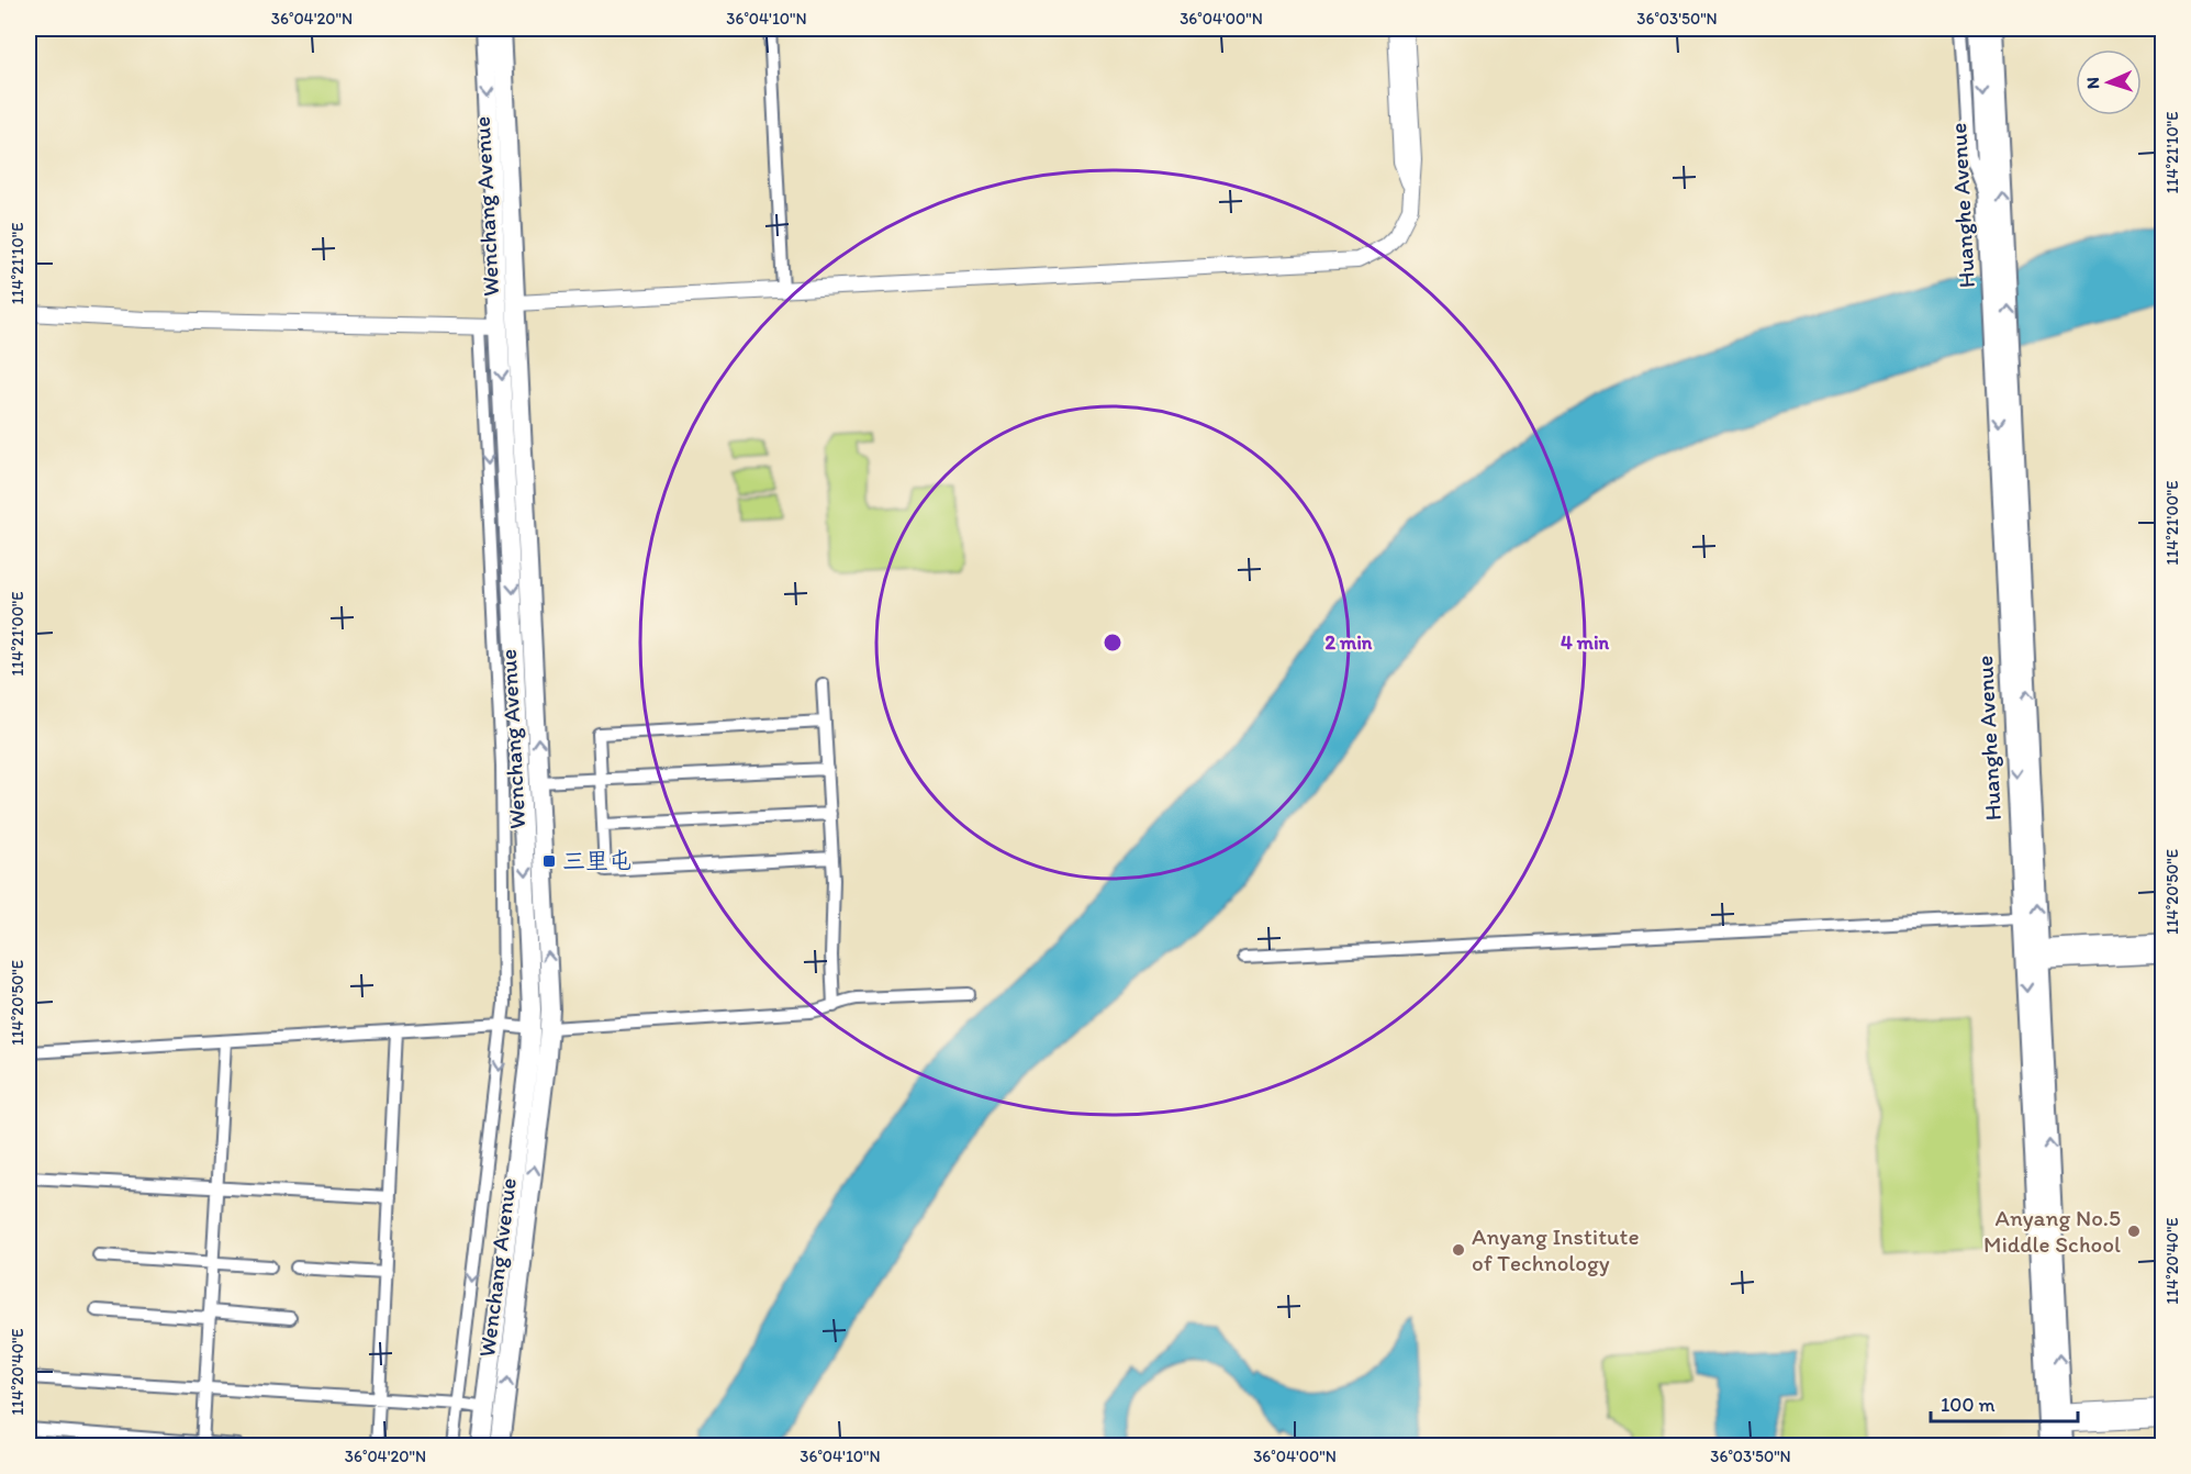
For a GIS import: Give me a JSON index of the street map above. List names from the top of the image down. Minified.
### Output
{"streets":{"main road":["Huanghe Avenue","Wenchang Avenue"]},"places":{"transit":["三里屯"],"other":["Anyang No.5 Middle School","Anyang Institute of Technology"]},"scale_bar":"100 m","north":"left","coordinates":["36°04'20\"N","36°04'10\"N","36°04'00\"N","36°03'50\"N","114°21'10\"E","114°21'00\"E","114°20'50\"E","114°20'40\"E"],"rings":["2 min","4 min"]}
